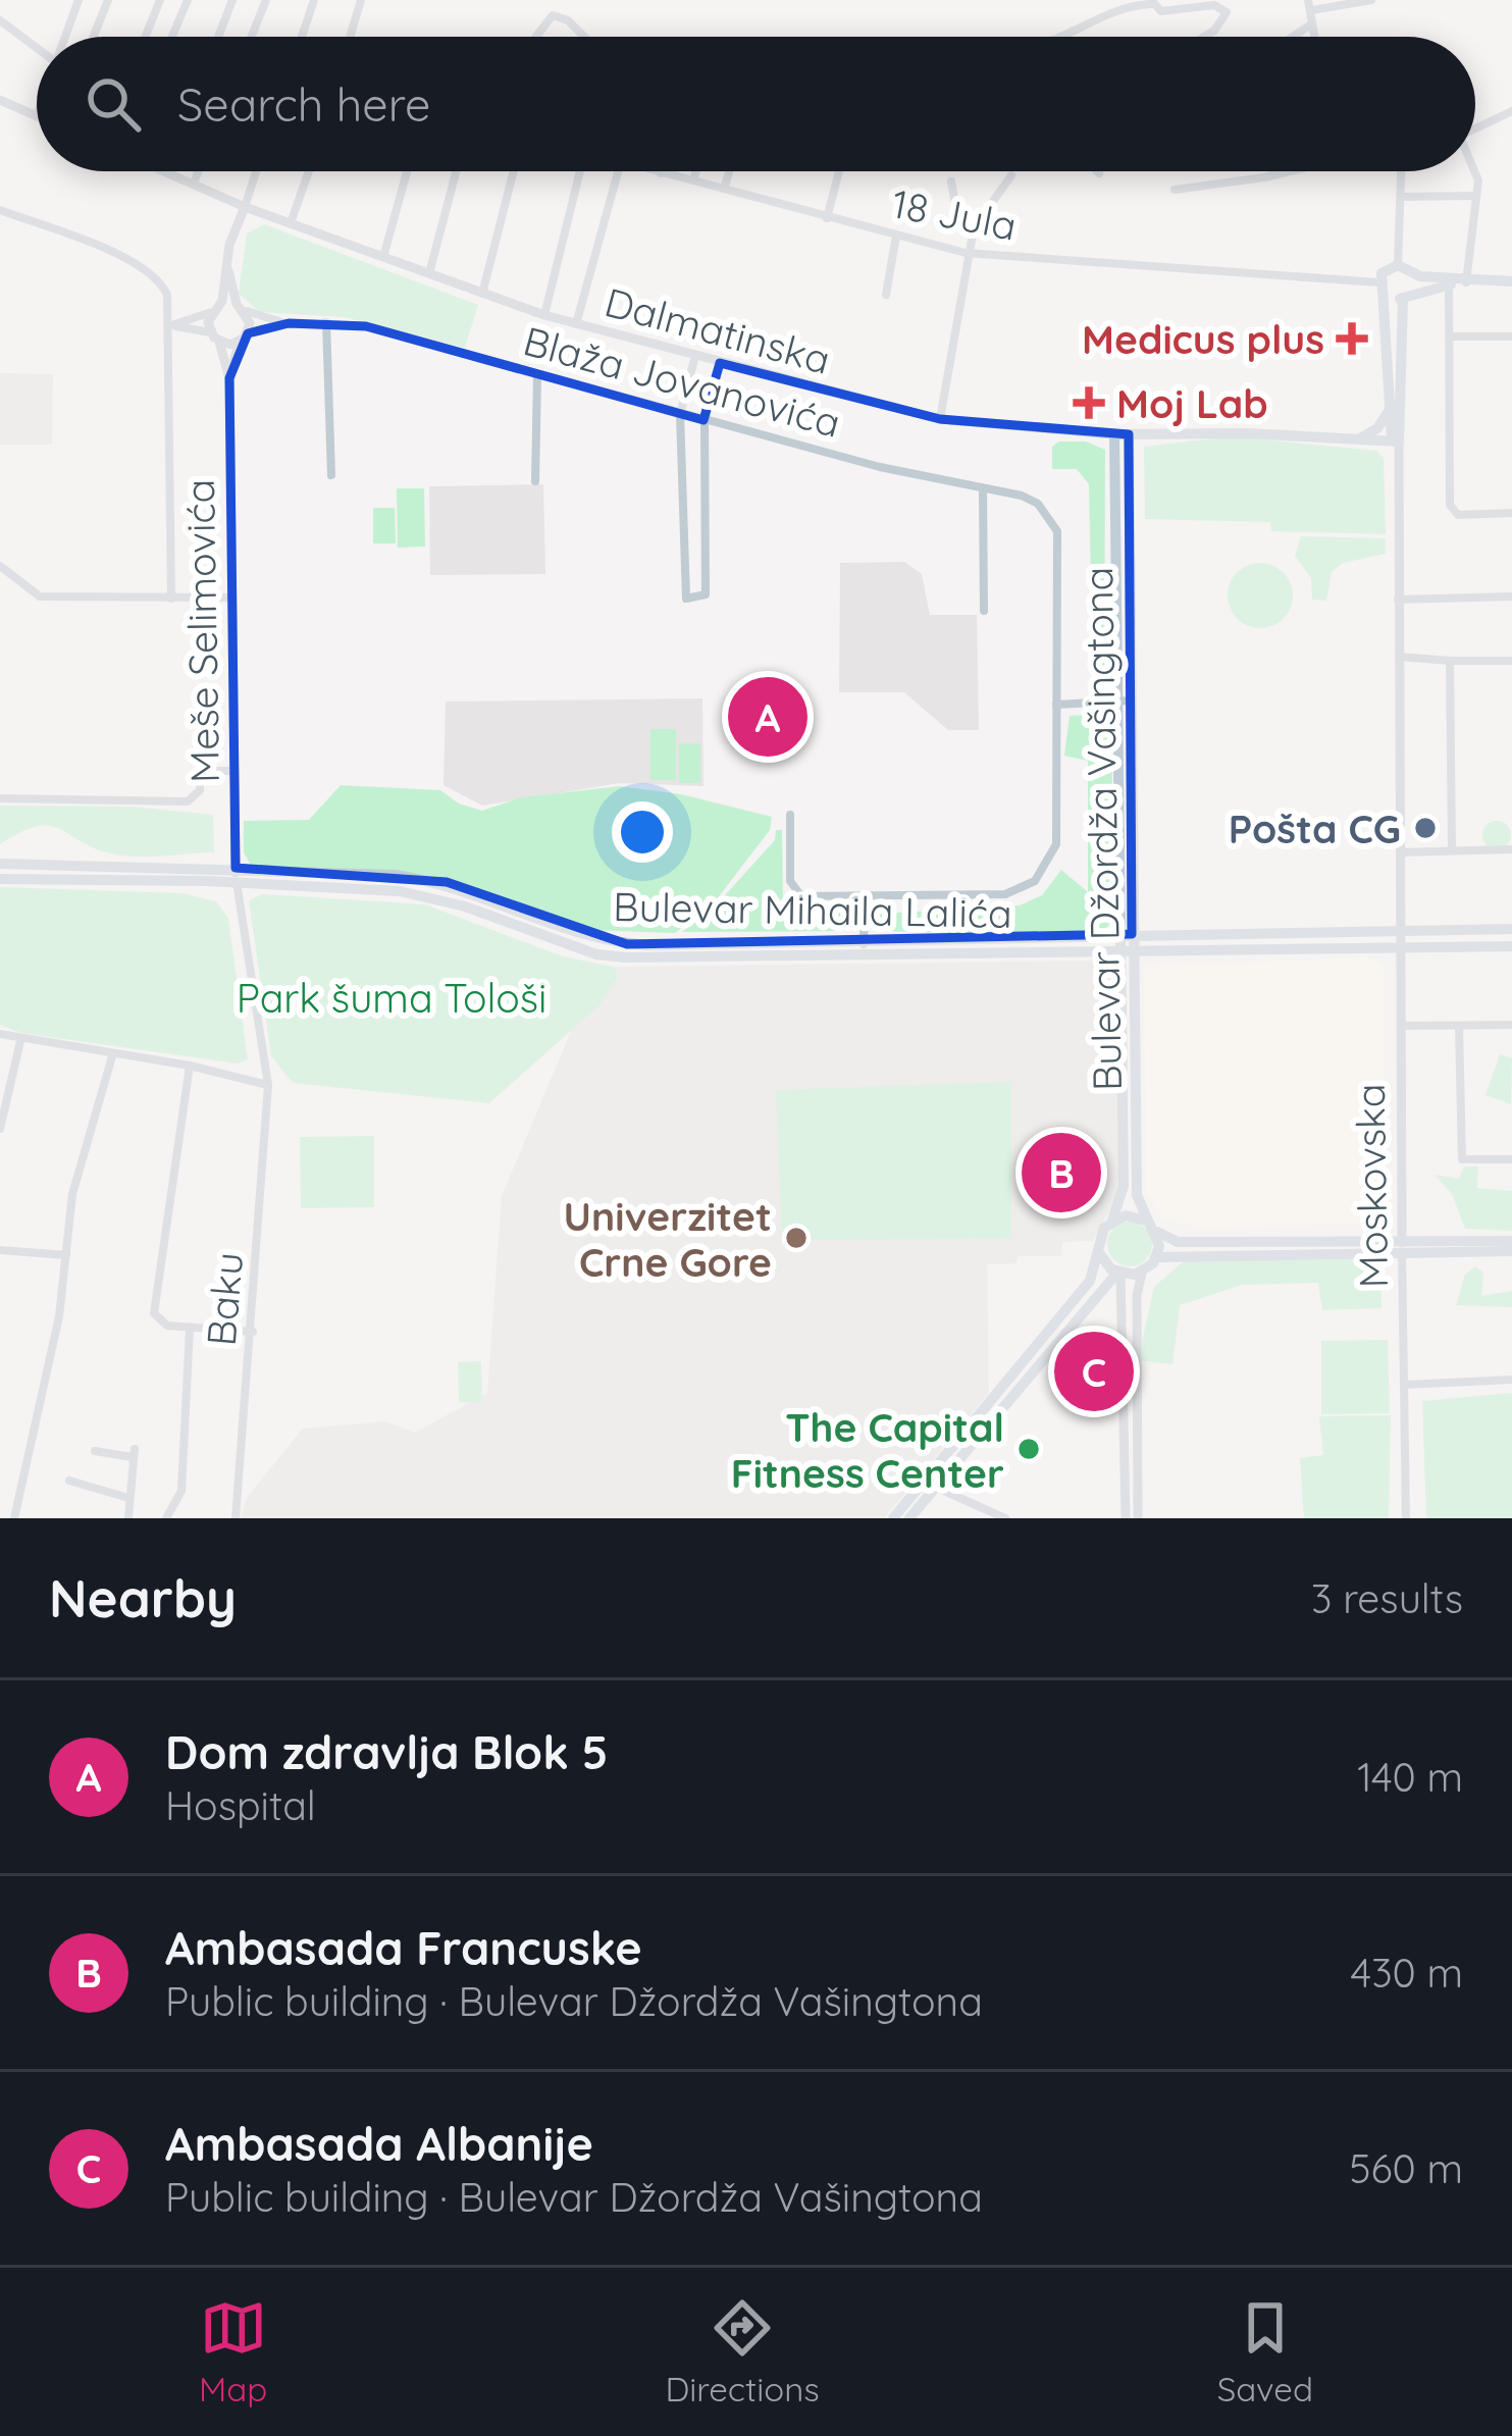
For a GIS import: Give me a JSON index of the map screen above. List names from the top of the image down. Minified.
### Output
{"streets":{"main road":["Dalmatinska","Bulevar Džordža Vašingtona","Bulevar Mihaila Lalića","Moskovska"],"street":["18 Jula","Blaža Jovanovića","Meše Selimovića","Baku"]},"crossings":[["18 Jula","Moskovska"],["Dalmatinska","Bulevar Džordža Vašingtona"],["Dalmatinska","Moskovska"],["Blaža Jovanovića","Meše Selimovića"],["Meše Selimovića","Bulevar Mihaila Lalića"],["Meše Selimovića","Baku"],["Bulevar Džordža Vašingtona","Bulevar Mihaila Lalića"],["Bulevar Mihaila Lalića","Moskovska"],["Bulevar Mihaila Lalića","Baku"]],"parks":["Park šuma Tološi"],"places":{"health":["Medicus plus","Moj Lab"],"other":["Pošta CG","Univerzitet Crne Gore","The Capital Fitness Center"]},"page":{"search":"Search here","pins":["A","B","C"],"heading":["Nearby","3 results"],"list":[{"mark":"A","name":"Dom zdravlja Blok 5","note":"Hospital","value":"140 m"},{"mark":"B","name":"Ambasada Francuske","note":"Public building · Bulevar Džordža Vašingtona","value":"430 m"},{"mark":"C","name":"Ambasada Albanije","note":"Public building · Bulevar Džordža Vašingtona","value":"560 m"}],"nav":["Map","Directions","Saved"]}}
